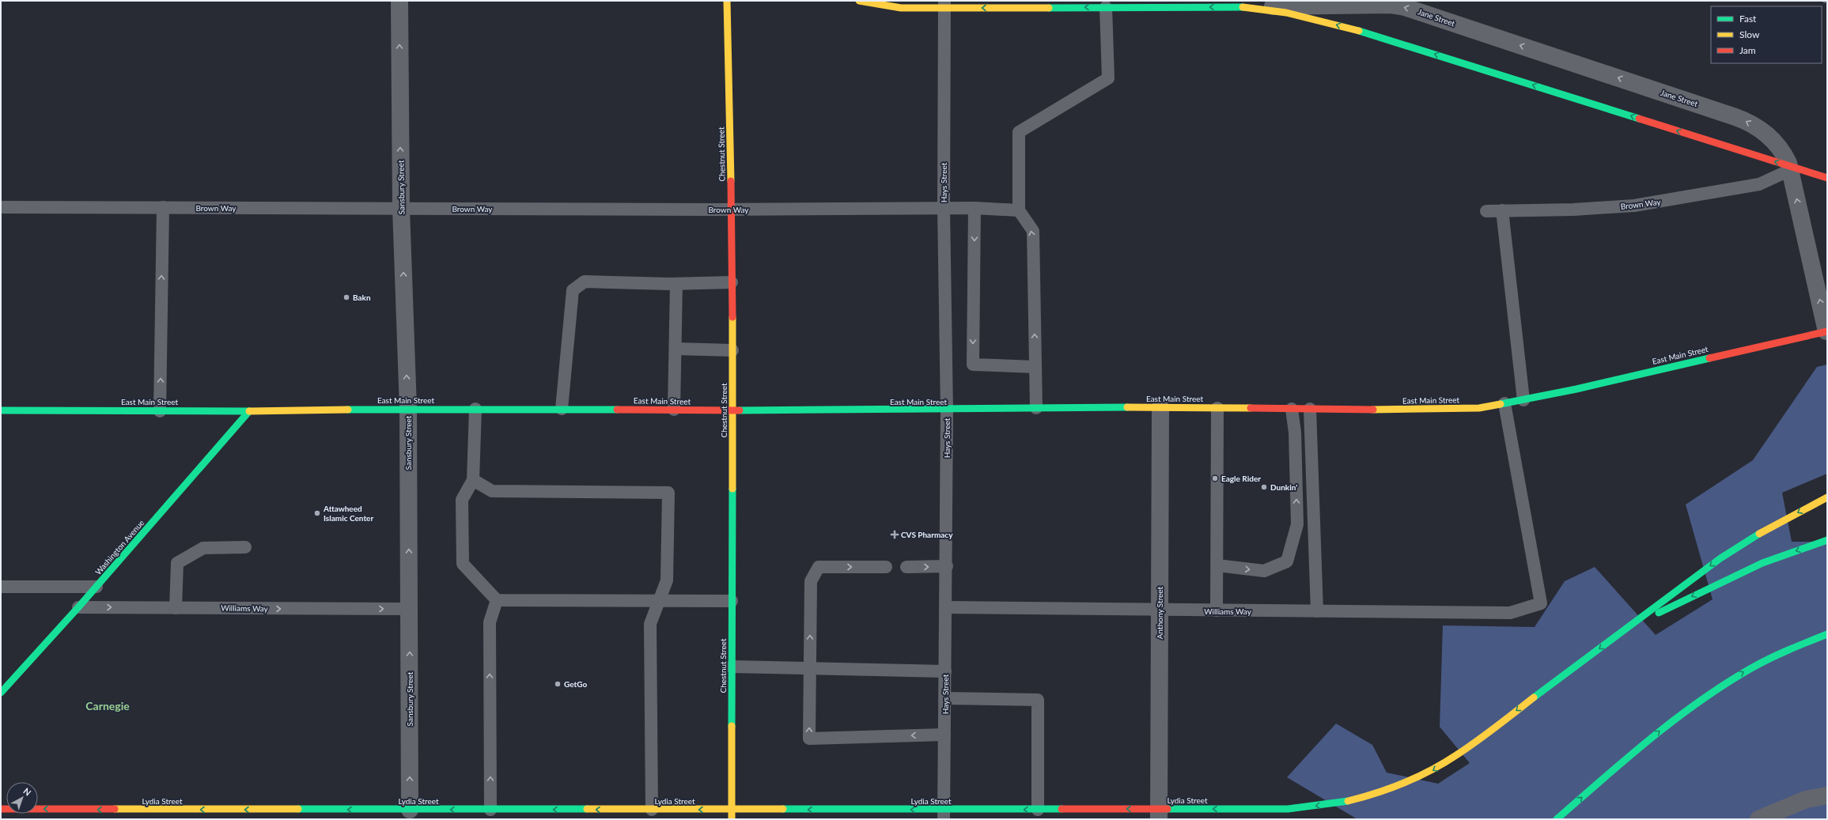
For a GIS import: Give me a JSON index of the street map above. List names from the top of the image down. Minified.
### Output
{"streets":{"main road":["Jane Street","Chestnut Street","East Main Street","Washington Avenue","Lydia Street"],"street":["Sansbury Street","Anthony Street"],"lane":["Hays Street","Brown Way","Williams Way"]},"crossings":[["Jane Street","Hays Street"],["Jane Street","Brown Way"],["Jane Street","East Main Street"],["Chestnut Street","Brown Way"],["Chestnut Street","East Main Street"],["Chestnut Street","Lydia Street"],["Hays Street","Brown Way"],["Hays Street","East Main Street"],["Hays Street","Williams Way"],["Hays Street","Lydia Street"],["Sansbury Street","Brown Way"],["Sansbury Street","East Main Street"],["Sansbury Street","Williams Way"],["Sansbury Street","Lydia Street"],["East Main Street","Washington Avenue"],["East Main Street","Williams Way"],["East Main Street","Anthony Street"],["Washington Avenue","Williams Way"],["Williams Way","Anthony Street"],["Anthony Street","Lydia Street"]],"one_way":["Sansbury Street","Lydia Street"],"districts":["Carnegie"],"places":{"other":["Bakn","Eagle Rider","Dunkin'","Attawheed Islamic Center","GetGo"],"health":["CVS Pharmacy"]},"legend":["Fast","Slow","Jam"],"north":"top right"}
